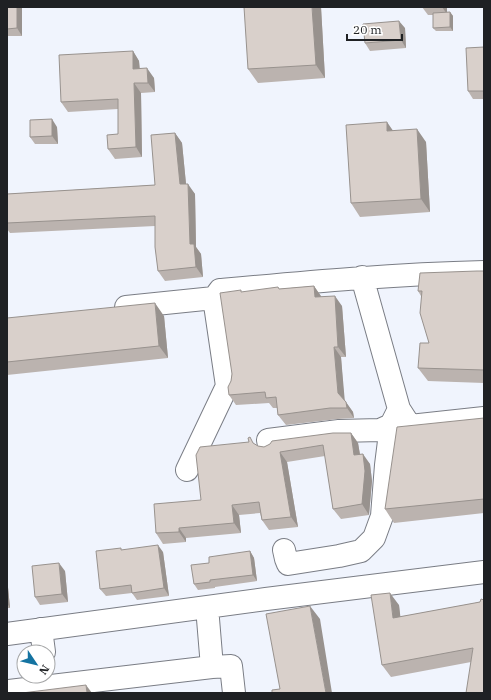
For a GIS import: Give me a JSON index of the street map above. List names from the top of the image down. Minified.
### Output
{"scale_bar":"20 m","north":"bottom right"}
